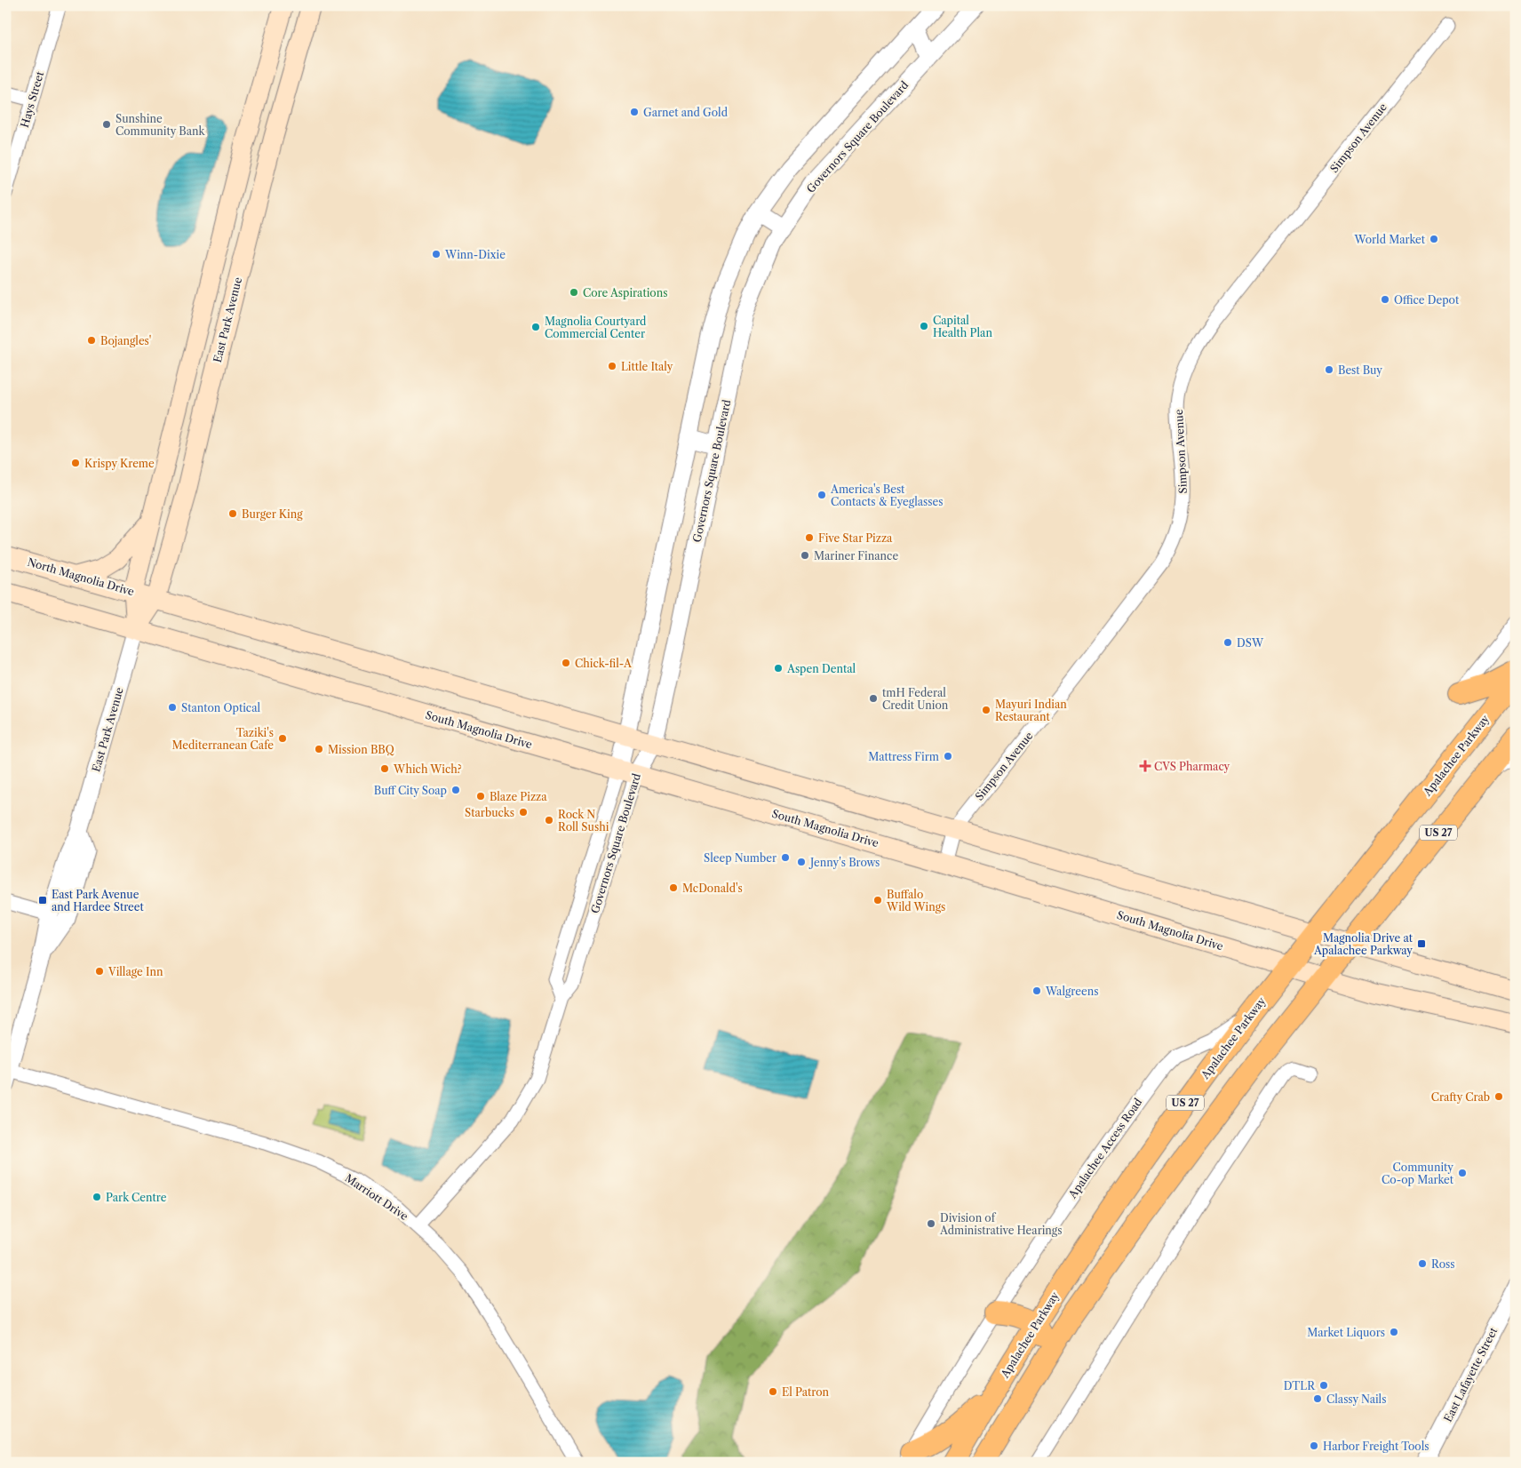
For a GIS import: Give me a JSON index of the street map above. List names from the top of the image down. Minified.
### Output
{"streets":{"main road":["East Park Avenue","North Magnolia Drive","South Magnolia Drive","Apalachee Parkway","US 27"],"street":["Hays Street","Governors Square Boulevard","Simpson Avenue","Apalachee Access Road","Marriott Drive","East Lafayette Street"]},"crossings":[["Governors Square Boulevard","South Magnolia Drive"],["Governors Square Boulevard","Marriott Drive"],["Simpson Avenue","South Magnolia Drive"],["East Park Avenue","North Magnolia Drive"],["East Park Avenue","South Magnolia Drive"],["East Park Avenue","Marriott Drive"],["South Magnolia Drive","Apalachee Parkway"],["South Magnolia Drive","US 27"],["Apalachee Parkway","Apalachee Access Road"]],"places":{"other":["Garnet and Gold","Sunshine Community Bank","World Market","Winn-Dixie","Core Aspirations","Office Depot","Capital Health Plan","Magnolia Courtyard Commercial Center","Bojangles'","Little Italy","Best Buy","Krispy Kreme","America's Best Contacts & Eyeglasses","Burger King","Five Star Pizza","Mariner Finance","DSW","Chick-fil-A","Aspen Dental","tmH Federal Credit Union","Stanton Optical","Mayuri Indian Restaurant","Taziki's Mediterranean Cafe","Mission BBQ","Mattress Firm","Which Wich?","Buff City Soap","Blaze Pizza","Starbucks","Rock N Roll Sushi","Sleep Number","Jenny's Brows","McDonald's","Buffalo Wild Wings","Village Inn","Walgreens","Crafty Crab","Community Co-op Market","Park Centre","Division of Administrative Hearings","Ross","Market Liquors","DTLR","El Patron","Classy Nails","Harbor Freight Tools"],"health":["CVS Pharmacy"],"transit":["East Park Avenue and Hardee Street","Magnolia Drive at Apalachee Parkway"]}}
